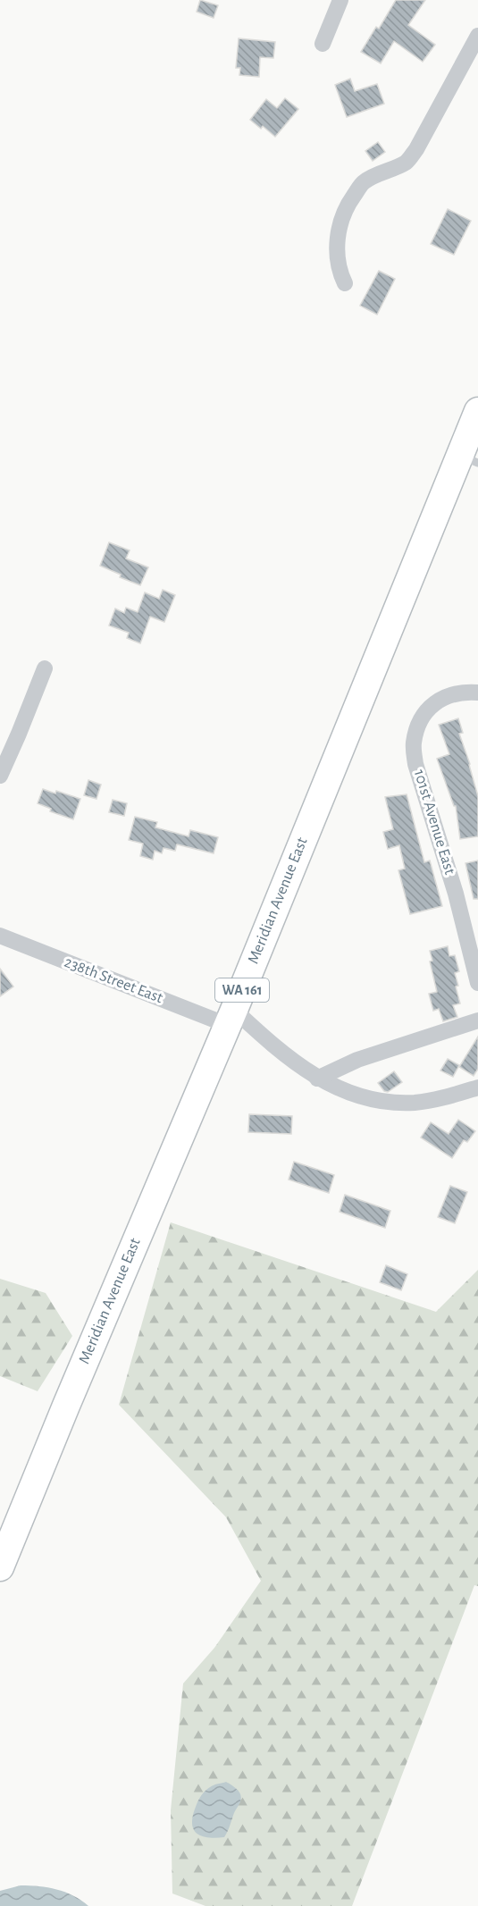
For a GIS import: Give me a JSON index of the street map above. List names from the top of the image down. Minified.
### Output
{"streets":{"main road":["Meridian Avenue East","WA 161"],"street":["101st Avenue East","238th Street East"]},"crossings":[["Meridian Avenue East","238th Street East"]]}
